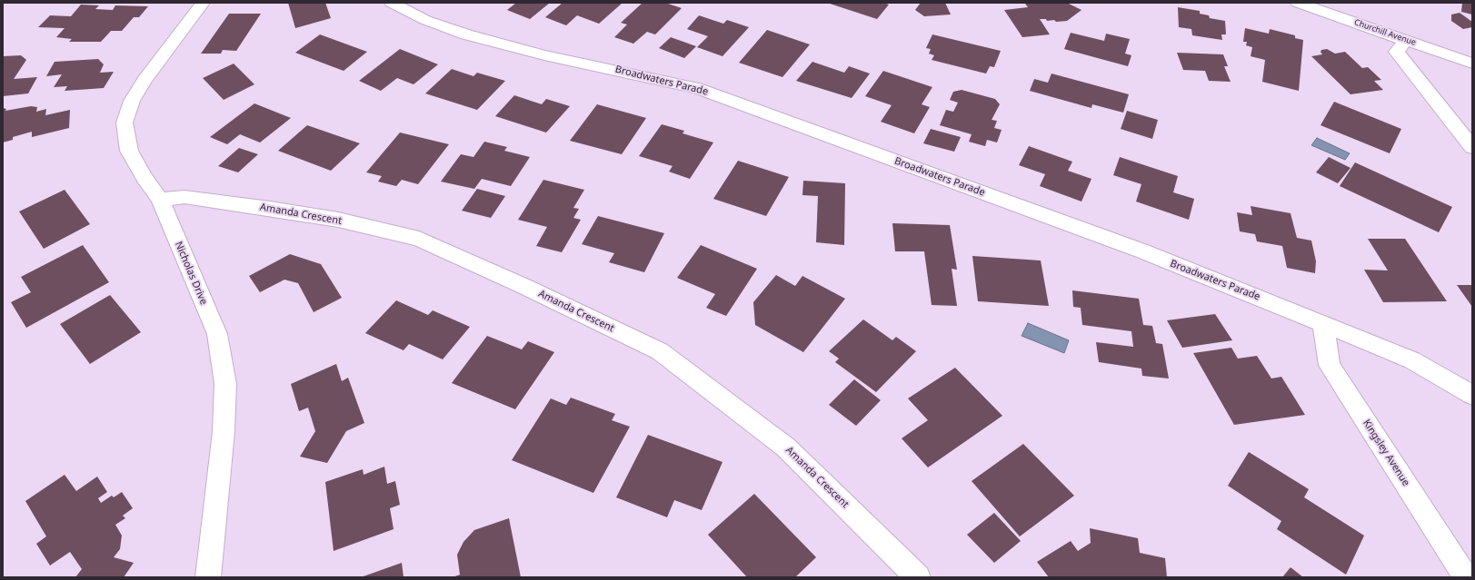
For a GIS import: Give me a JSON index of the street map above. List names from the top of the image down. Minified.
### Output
{"streets":{"street":["Churchill Avenue","Broadwaters Parade","Amanda Crescent","Nicholas Drive","Kingsley Avenue"]},"crossings":[["Broadwaters Parade","Kingsley Avenue"],["Amanda Crescent","Nicholas Drive"]]}
